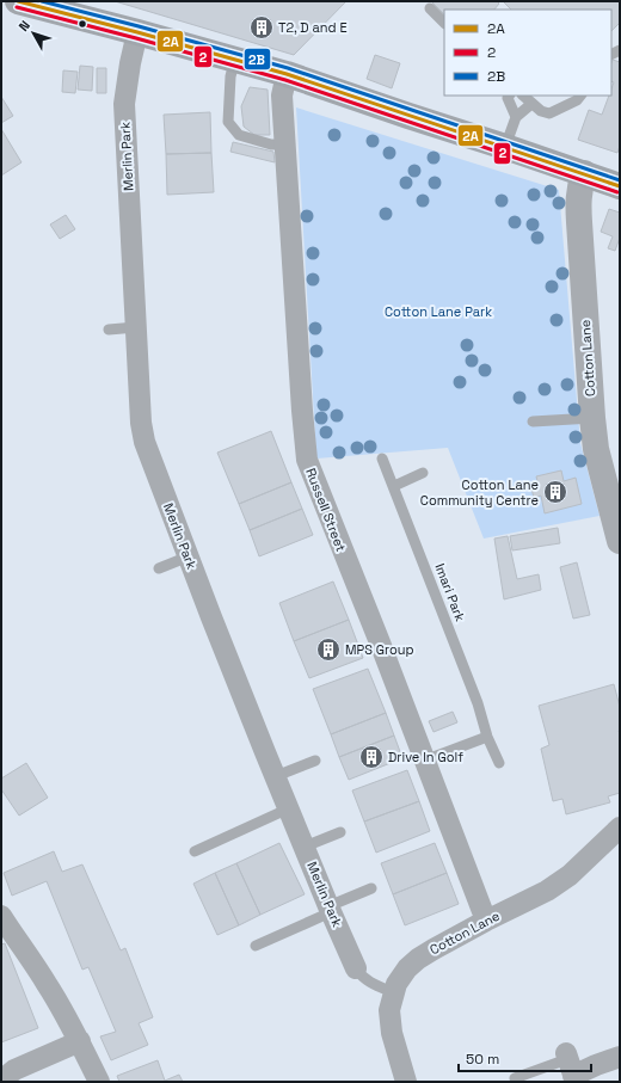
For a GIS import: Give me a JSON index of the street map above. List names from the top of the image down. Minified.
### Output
{"streets":{"street":["Merlin Park","Cotton Lane","Russell Street"],"lane":["Imari Park"]},"crossings":[["Merlin Park","Cotton Lane"],["Cotton Lane","Russell Street"]],"parks":["Cotton Lane Park"],"places":{"building":["T2, D and E","Cotton Lane Community Centre","MPS Group","Drive In Golf"]},"lines":["transit line 2A","transit line 2B","transit line 2"],"legend":["2A","2","2B"],"scale_bar":"50 m","north":"top left"}
